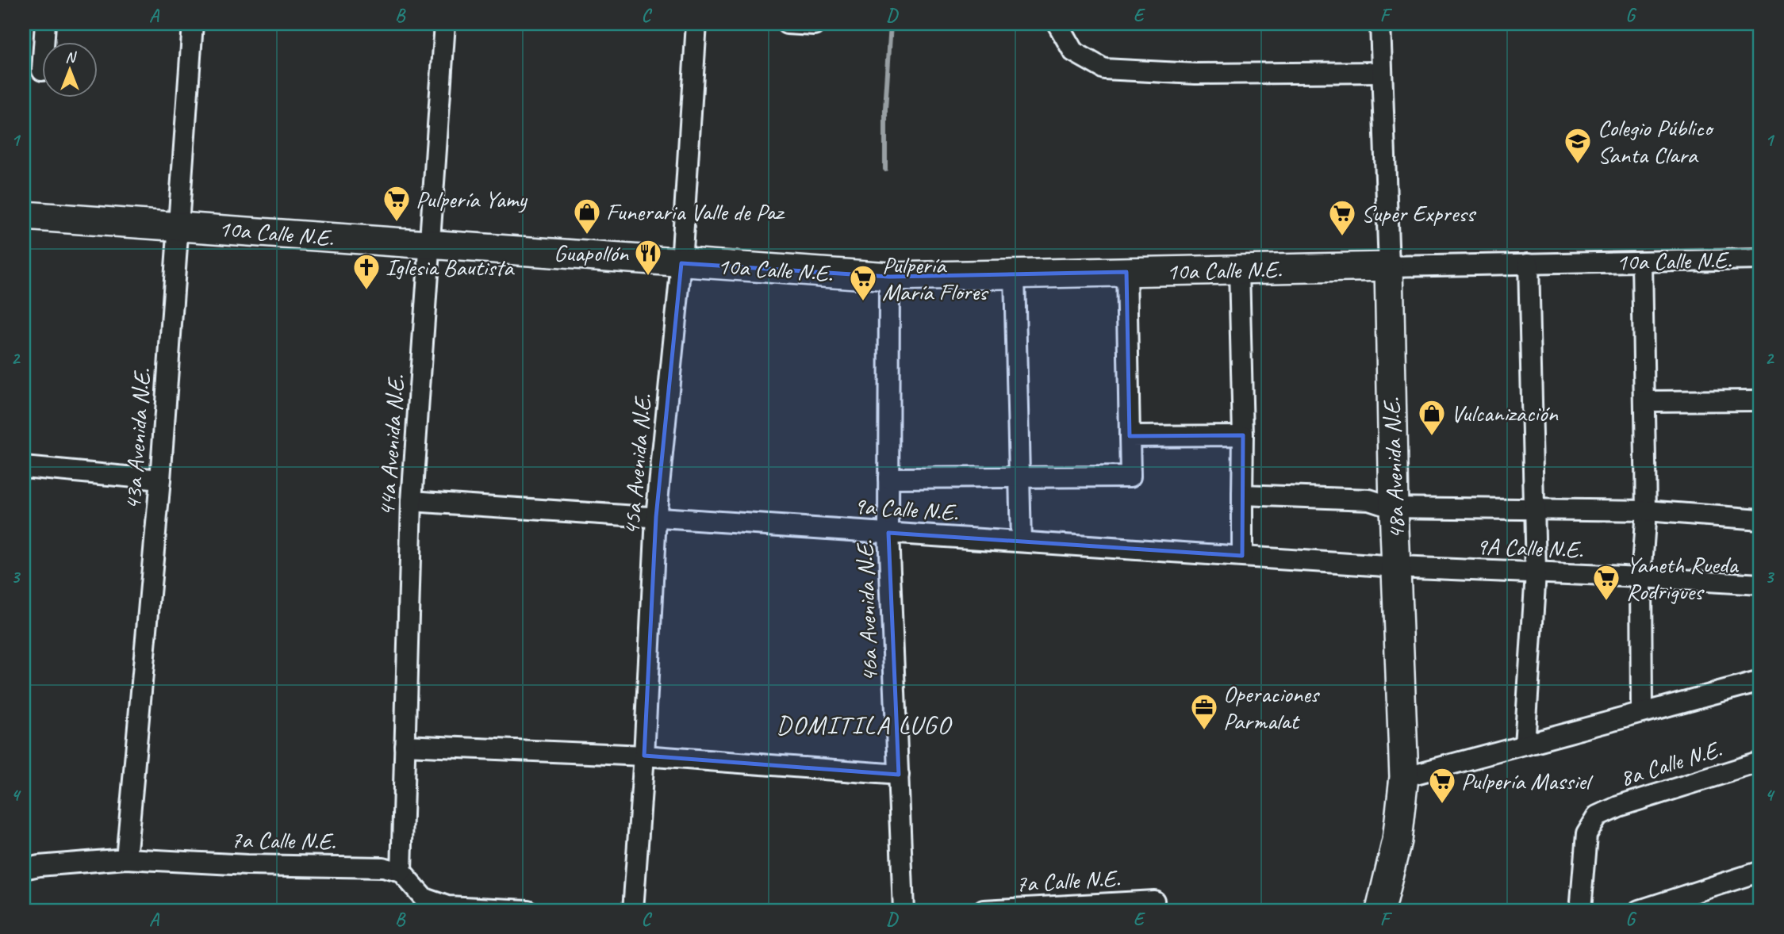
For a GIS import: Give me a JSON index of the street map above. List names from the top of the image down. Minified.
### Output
{"streets":{"street":["10a Calle N.E.","43a Avenida N.E.","44a Avenida N.E.","45a Avenida N.E.","48a Avenida N.E.","9a Calle N.E.","9A Calle N.E.","46a Avenida N.E.","8a Calle N.E.","7a Calle N.E."]},"crossings":[["10a Calle N.E.","43a Avenida N.E."],["10a Calle N.E.","44a Avenida N.E."],["10a Calle N.E.","45a Avenida N.E."],["10a Calle N.E.","48a Avenida N.E."],["10a Calle N.E.","46a Avenida N.E."],["43a Avenida N.E.","7a Calle N.E."],["44a Avenida N.E.","9a Calle N.E."],["44a Avenida N.E.","7a Calle N.E."],["45a Avenida N.E.","9a Calle N.E."],["48a Avenida N.E.","9a Calle N.E."],["48a Avenida N.E.","9A Calle N.E."],["9a Calle N.E.","9A Calle N.E."],["9a Calle N.E.","46a Avenida N.E."]],"districts":["DOMITILA LUGO"],"places":{"school or university":["Colegio Público Santa Clara"],"supermarket":["Pulpería Yamy","Super Express","Pulpería María Flores","Yaneth Rueda Rodrigues","Pulpería Massiel"],"shop":["Funeraria Valle de Paz","Vulcanización"],"restaurant":["Guapollón"],"church":["Iglesia Bautista"],"office":["Operaciones Parmalat"]},"north":"top","grid":{"columns":["A","B","C","D","E","F","G"],"rows":["1","2","3","4"]}}
